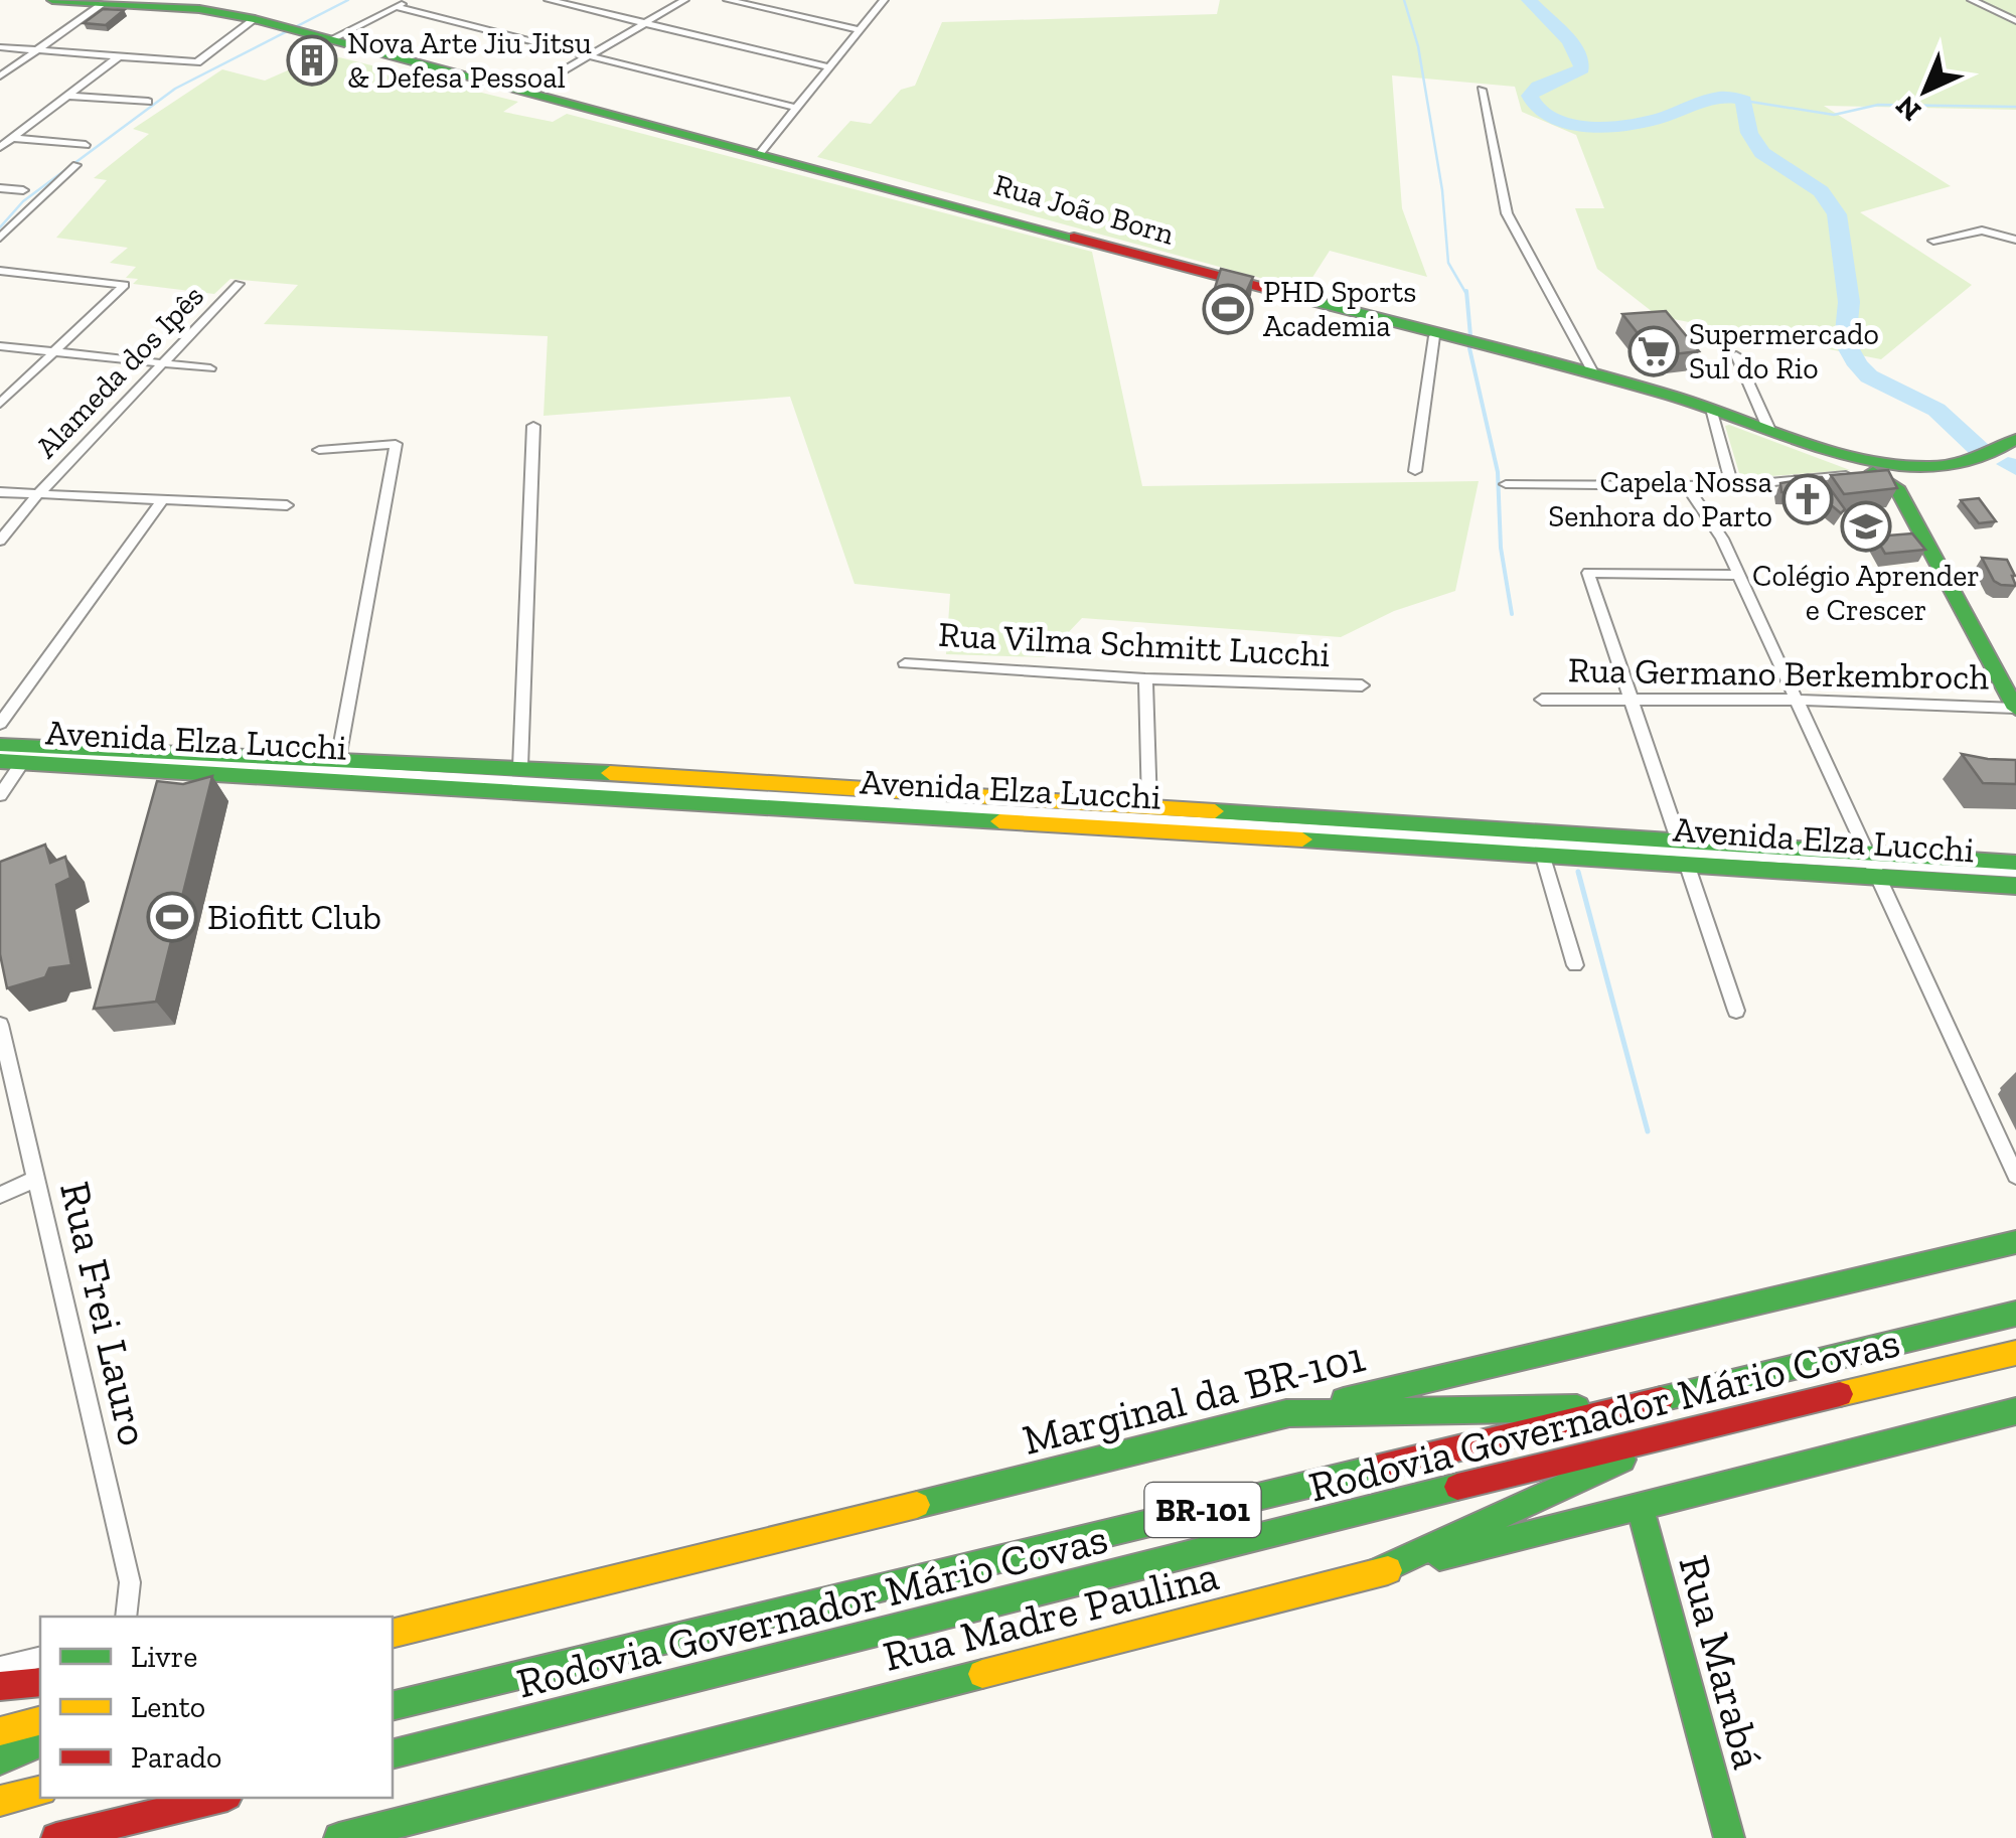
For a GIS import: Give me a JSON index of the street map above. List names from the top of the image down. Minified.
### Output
{"streets":{"main road":["Rua João Born","Avenida Elza Lucchi","Marginal da BR-101","Rodovia Governador Mário Covas","BR-101","Rua Madre Paulina","Rua Marabá"],"street":["Alameda dos Ipês","Rua Vilma Schmitt Lucchi","Rua Germano Berkembroch","Rua Frei Lauro"]},"crossings":[["Rua Madre Paulina","Rua Marabá"]],"places":{"building":["Nova Arte Jiu Jitsu & Defesa Pessoal"],"sports":["PHD Sports Academia","Biofitt Club"],"supermarket":["Supermercado Sul do Rio"],"church":["Capela Nossa Senhora do Parto"],"school or university":["Colégio Aprender e Crescer"]},"legend":["Livre","Lento","Parado"],"north":"bottom left"}
